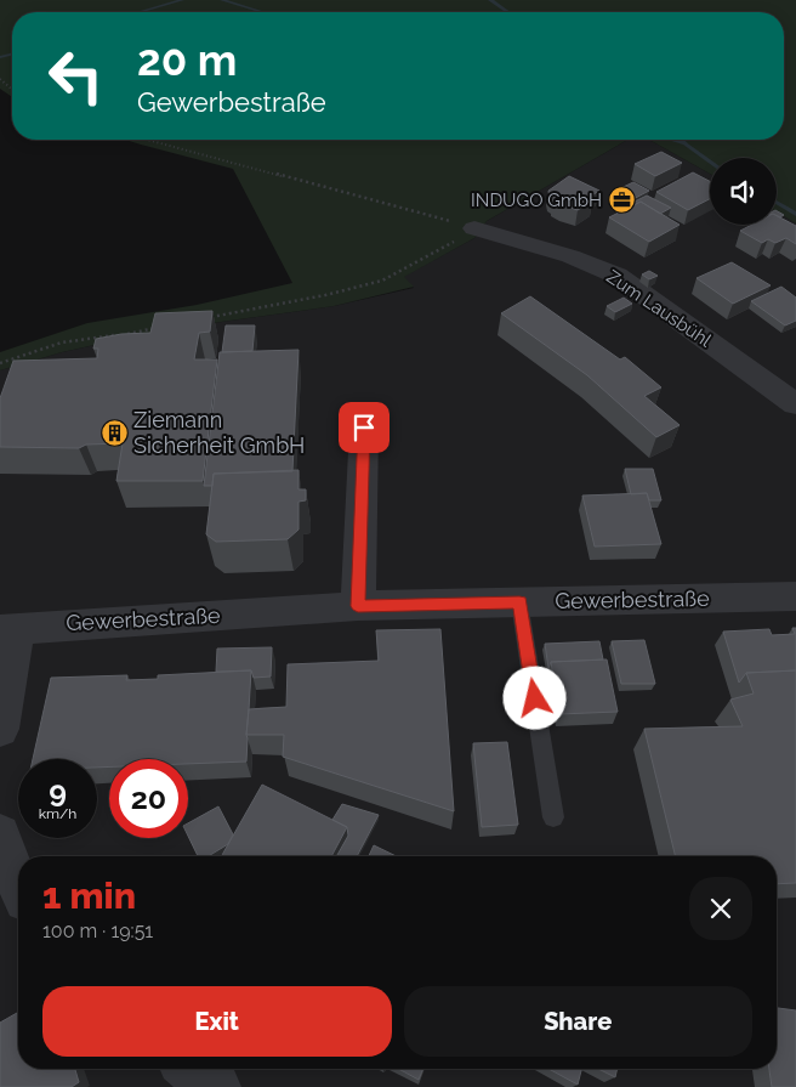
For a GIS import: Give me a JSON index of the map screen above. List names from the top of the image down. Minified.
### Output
{"streets":{"street":["Zum Lausbühl","Gewerbestraße"]},"places":{"office":["INDUGO GmbH"],"building":["Ziemann Sicherheit GmbH"]},"page":{"turn":["20 m","Gewerbestraße"],"speed":"9 km/h","limit":"20","heading":["1 min","100 m · 19:51"],"buttons":["Exit","Share"]}}
